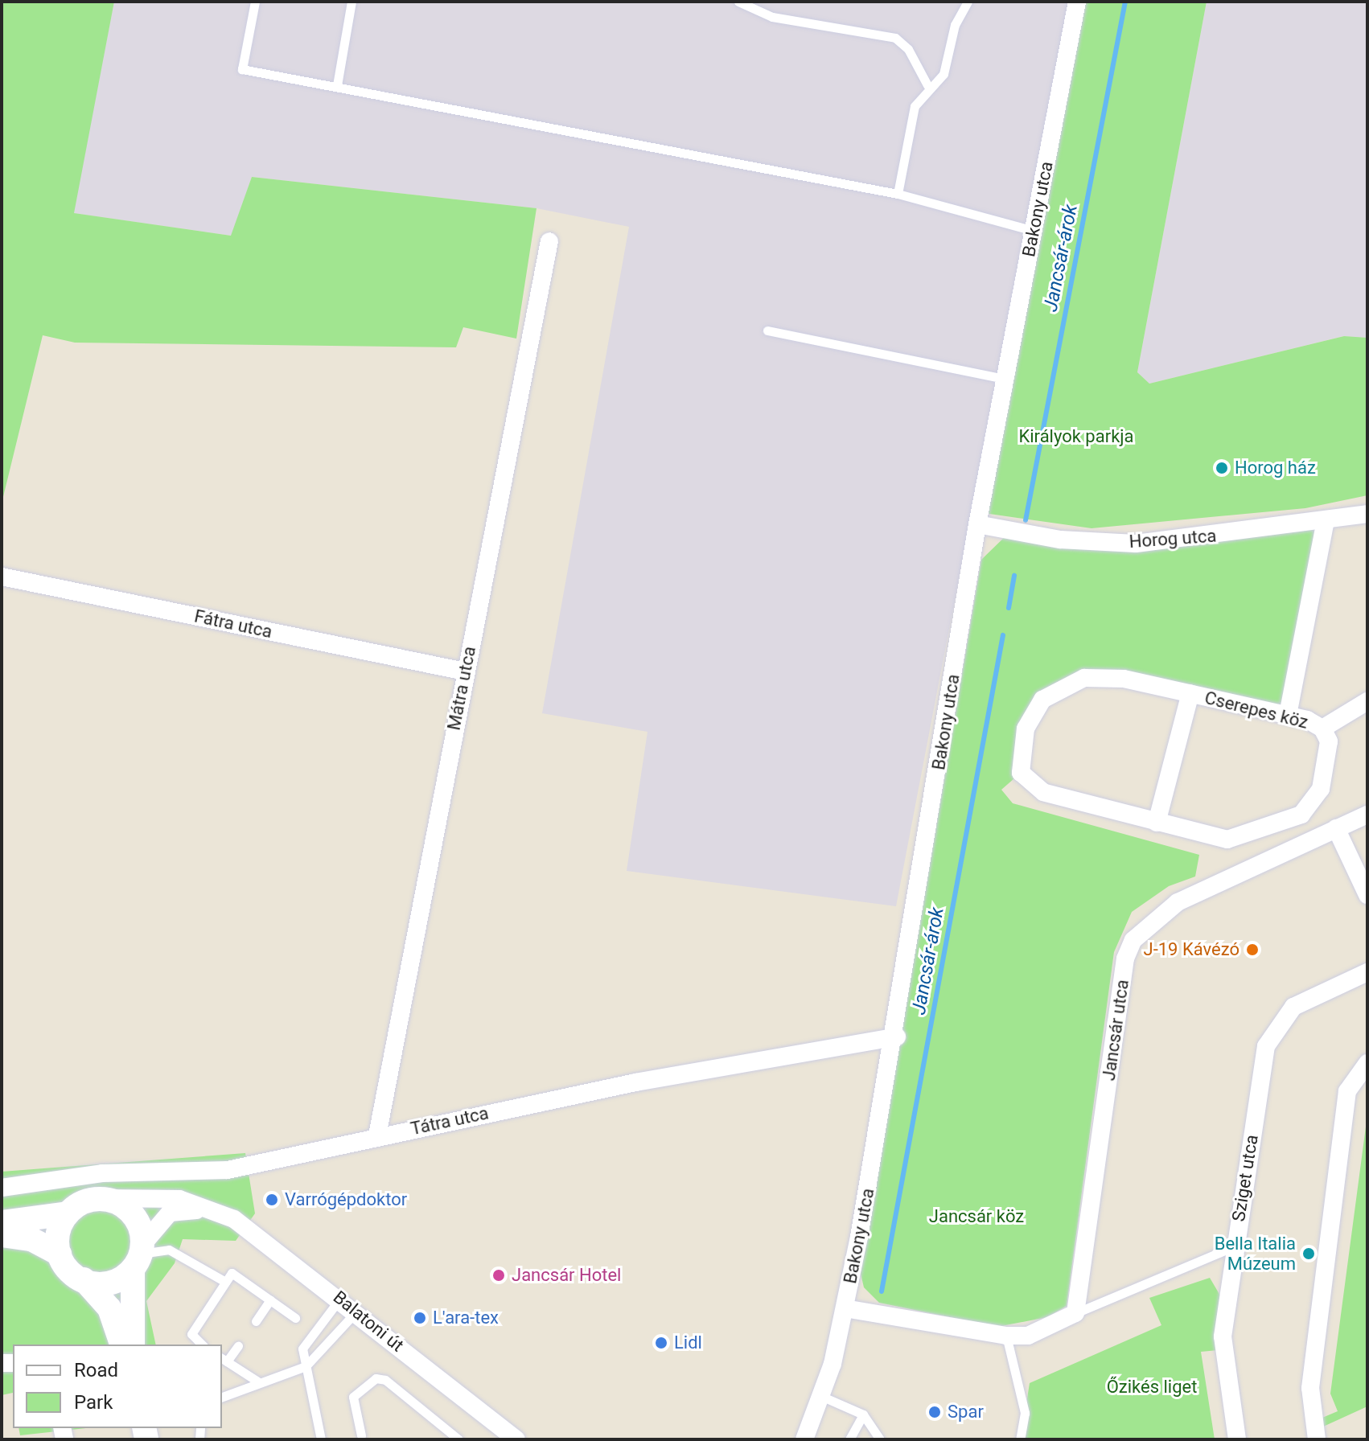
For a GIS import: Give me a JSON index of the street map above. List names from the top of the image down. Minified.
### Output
{"streets":{"street":["Bakony utca","Horog utca","Fátra utca","Mátra utca","Cserepes köz","Jancsár utca","Tátra utca","Sziget utca","Balatoni út"]},"crossings":[["Bakony utca","Horog utca"],["Bakony utca","Tátra utca"],["Fátra utca","Mátra utca"],["Mátra utca","Tátra utca"]],"water":["Jancsár-árok"],"parks":["Királyok parkja","Jancsár köz","Őzikés liget"],"places":["Horog ház","J-19 Kávézó","Varrógépdoktor","Bella Italia Múzeum","Jancsár Hotel","L'ara-tex","Lidl","Spar"],"legend":["Road","Park"]}
